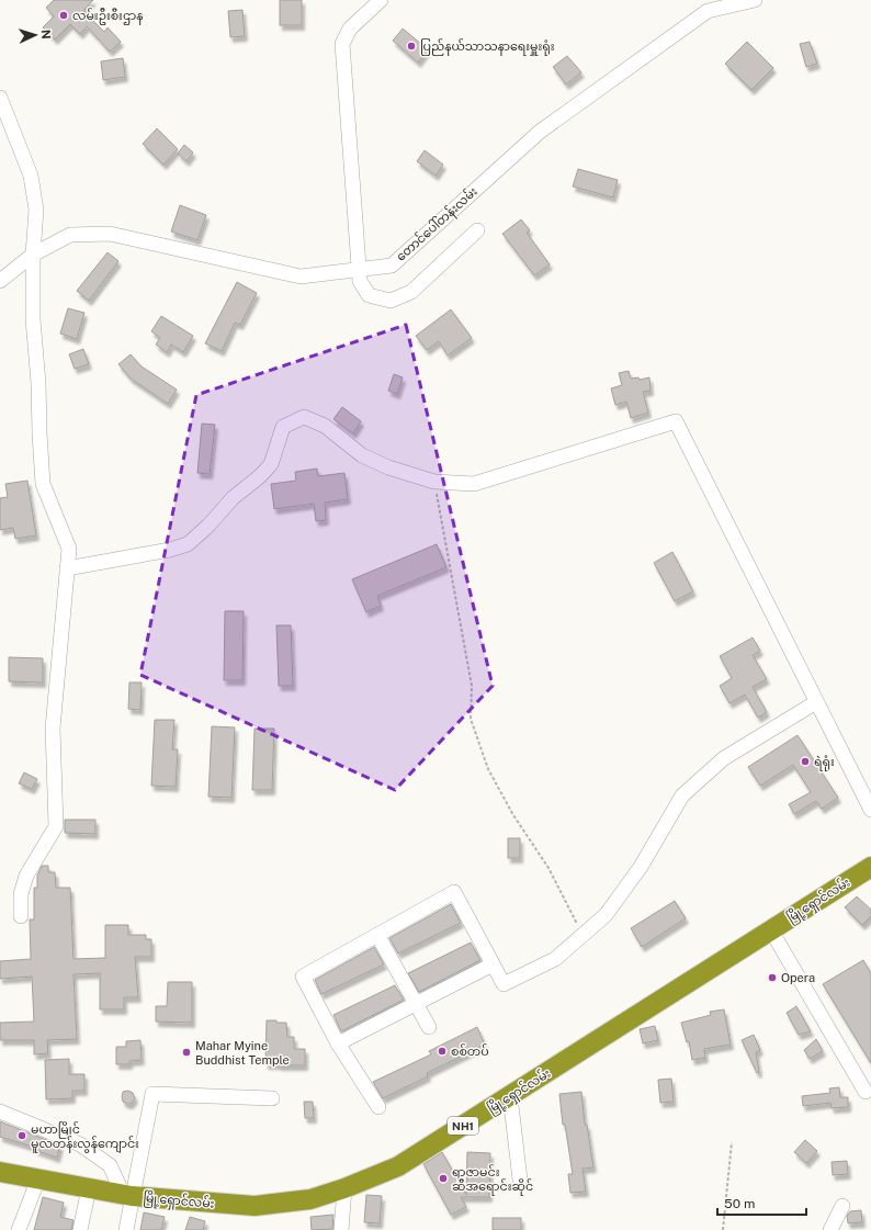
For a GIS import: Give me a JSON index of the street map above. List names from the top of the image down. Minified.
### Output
{"streets":{"highway":["မြို့ရှောင်လမ်း","NH1"],"street":["တောင်ပေါ်တန်းလမ်း"]},"places":["လမ်းဦးစီးဌာန","ပြည်နယ်သာသနာရေးမှူးရုံး","ရဲရုံး","Opera","စစ်တပ်","Mahar Myine Buddhist Temple","မဟာမြိုင် မူလတန်းလွန်ကျောင်း","ရာဇာမင်း ဆီအရောင်းဆိုင်"],"scale_bar":"50 m","north":"right"}
